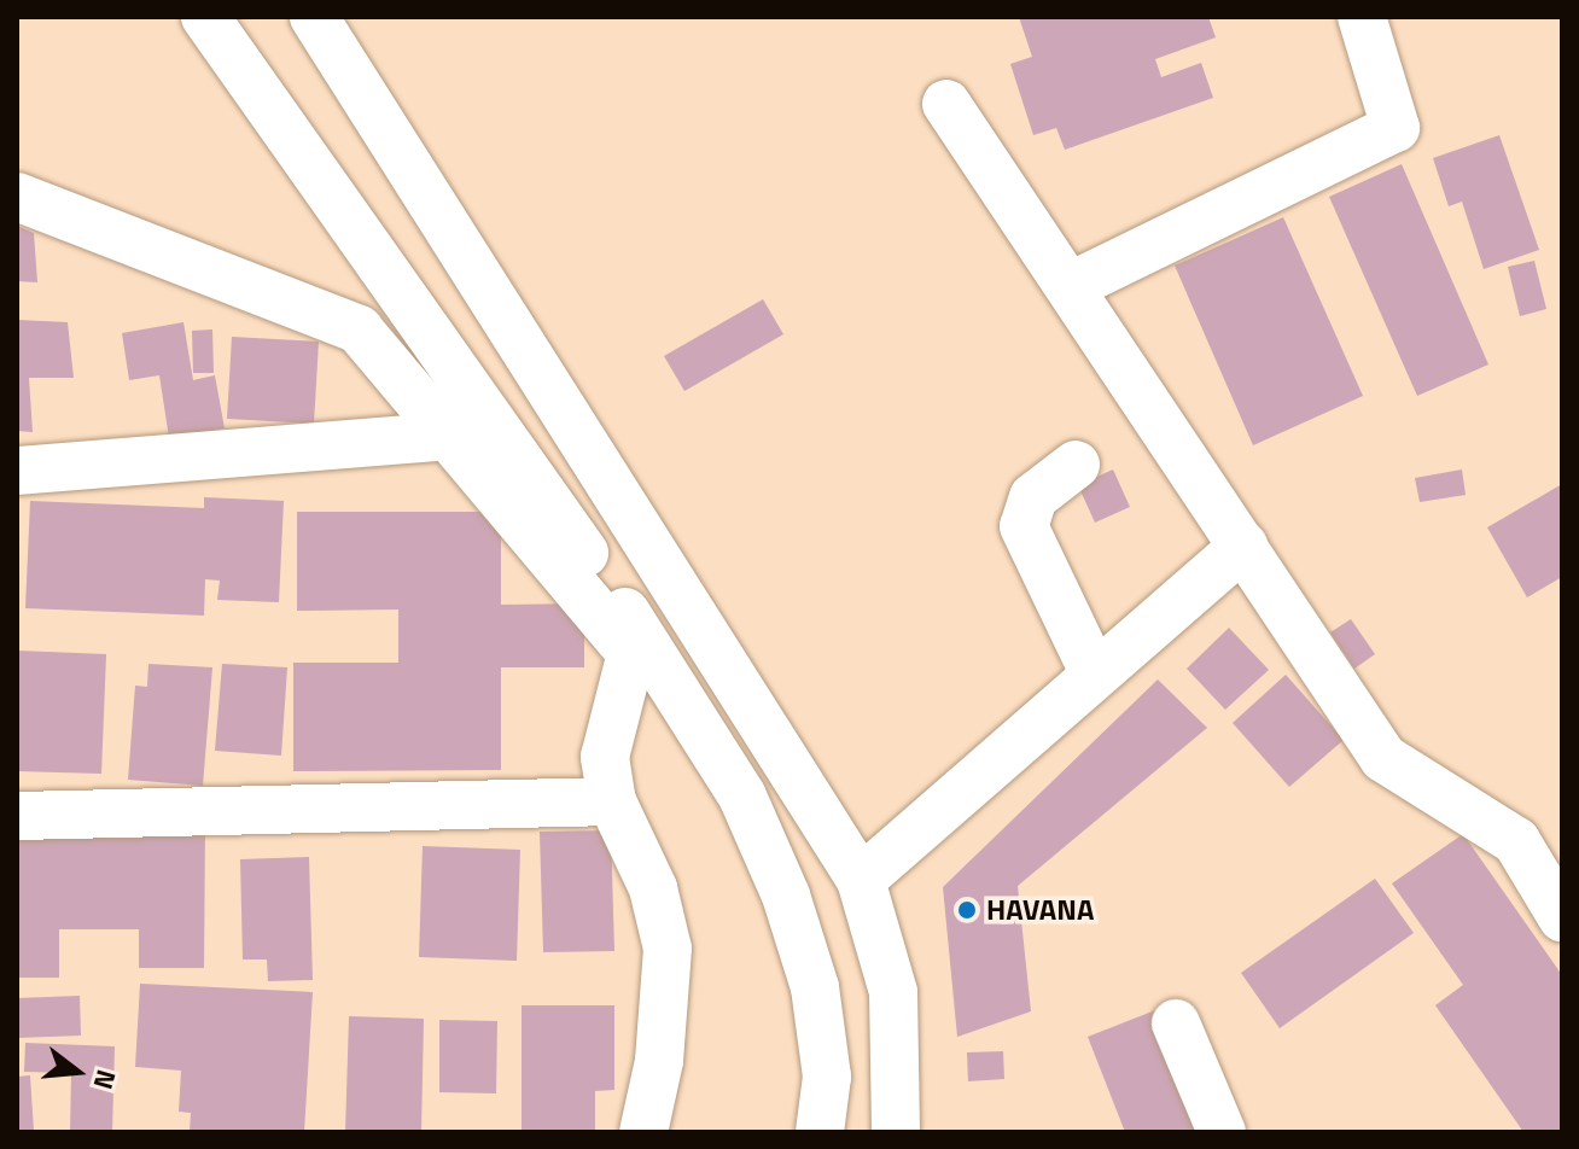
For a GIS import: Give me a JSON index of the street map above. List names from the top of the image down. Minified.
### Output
{"places":["HAVANA"],"north":"right"}
